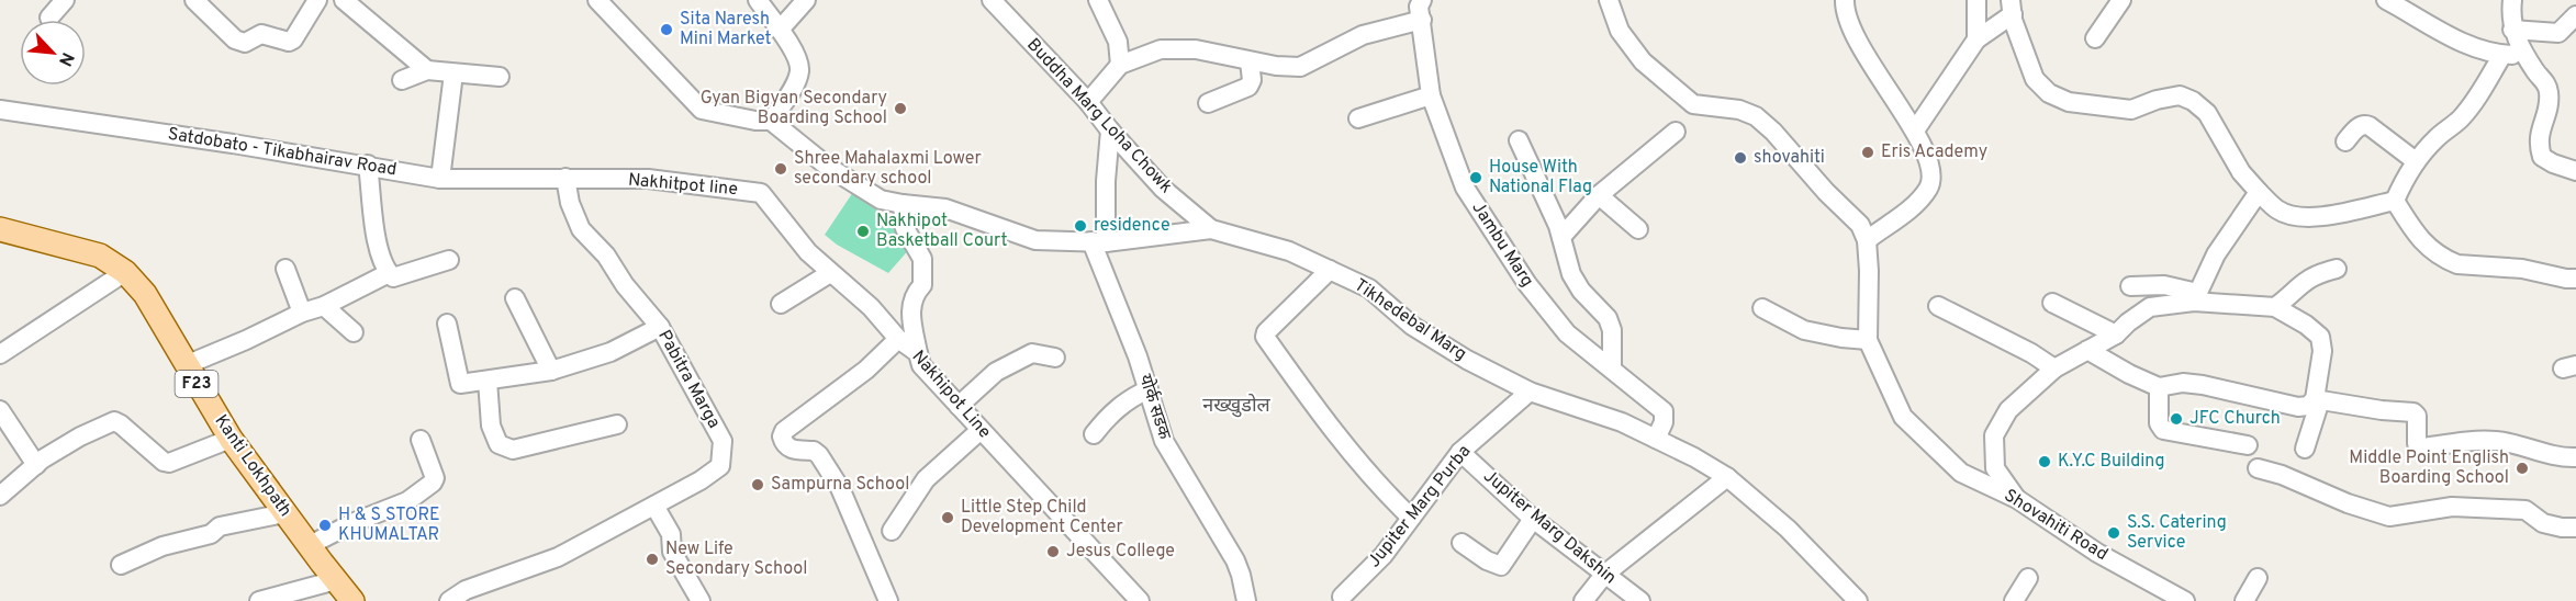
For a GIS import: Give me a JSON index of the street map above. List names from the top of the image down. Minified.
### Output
{"streets":{"main road":["F23","Kanti Lokhpath"],"street":["Buddha Marg Loha Chowk","Satdobato - Tikabhairav Road","Nakhitpot line","Jambu Marg","Tikhedebal Marg","Pabitra Marga","Nakhipot Line","योर्क सडक","Jupiter Marg Purba","Shovahiti Road","Jupiter Marg Dakshin"]},"crossings":[["Buddha Marg Loha Chowk","Tikhedebal Marg"],["Satdobato - Tikabhairav Road","Nakhitpot line"],["Satdobato - Tikabhairav Road","Pabitra Marga"],["Nakhitpot line","Pabitra Marga"],["Nakhitpot line","Nakhipot Line"],["Jambu Marg","Tikhedebal Marg"],["Tikhedebal Marg","योर्क सडक"],["Tikhedebal Marg","Jupiter Marg Purba"],["Jupiter Marg Purba","Jupiter Marg Dakshin"]],"districts":["नख्खुडोल"],"places":["Sita Naresh Mini Market","Gyan Bigyan Secondary Boarding School","Eris Academy","shovahiti","Shree Mahalaxmi Lower secondary school","House With National Flag","residence","Nakhipot Basketball Court","JFC Church","K.Y.C Building","Middle Point English Boarding School","Sampurna School","Little Step Child Development Center","H & S STORE KHUMALTAR","S.S. Catering Service","Jesus College","New Life Secondary School"],"north":"bottom right"}
